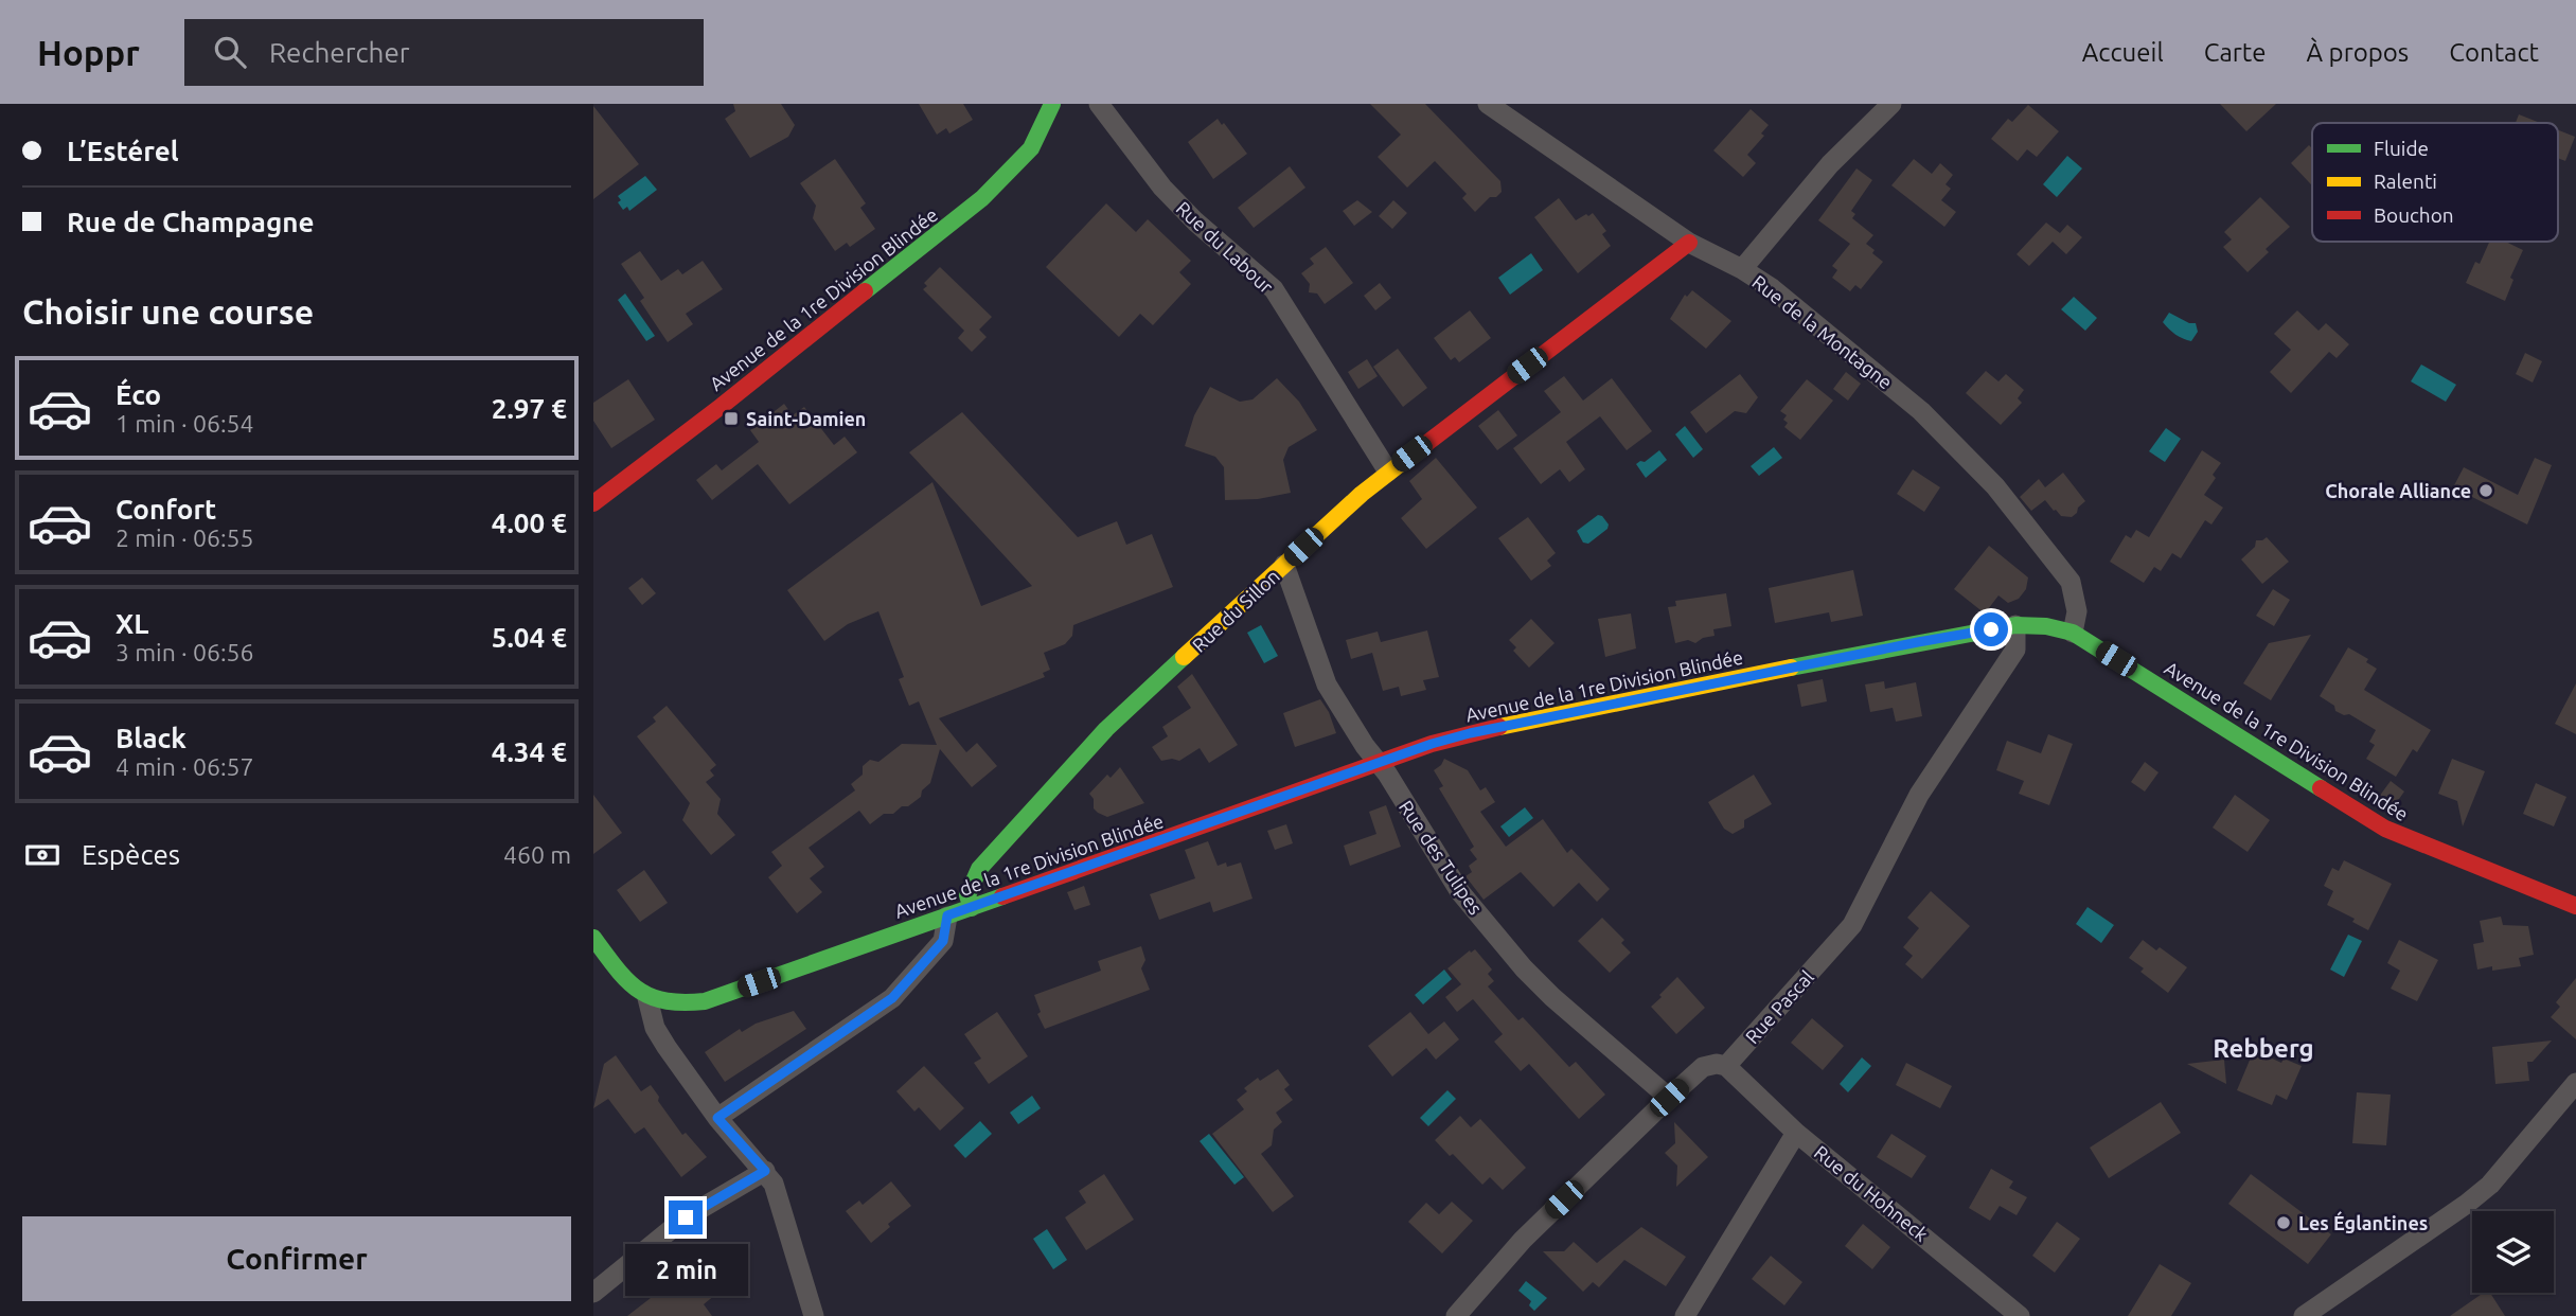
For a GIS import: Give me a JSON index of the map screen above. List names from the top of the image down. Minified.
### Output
{"streets":{"main road":["Avenue de la 1re Division Blindée","Rue du Sillon"],"street":["Rue du Labour","Rue de la Montagne","Rue des Tulipes","Rue Pascal","Rue du Hohneck"]},"crossings":[["Rue du Labour","Rue du Sillon"],["Avenue de la 1re Division Blindée","Rue de la Montagne"],["Avenue de la 1re Division Blindée","Rue du Sillon"],["Avenue de la 1re Division Blindée","Rue des Tulipes"],["Avenue de la 1re Division Blindée","Rue Pascal"],["Rue de la Montagne","Rue du Sillon"],["Rue du Sillon","Rue des Tulipes"],["Rue Pascal","Rue du Hohneck"]],"districts":["Rebberg"],"places":{"transit":["Saint-Damien"],"other":["Chorale Alliance","Les Églantines"]},"legend":["Fluide","Ralenti","Bouchon"],"page":{"header":"Hoppr","search":"Rechercher","nav":["Accueil","Carte","À propos","Contact"],"banner":["L’Estérel","Rue de Champagne"],"heading":"Choisir une course","list":[{"name":"Éco","note":"1 min · 06:54","value":"2.97 €"},{"name":"Confort","note":"2 min · 06:55","value":"4.00 €"},{"name":"XL","note":"3 min · 06:56","value":"5.04 €"},{"name":"Black","note":"4 min · 06:57","value":"4.34 €"}],"pay":["Espèces","460 m"],"buttons":"Confirmer","bubble":"2 min"}}
